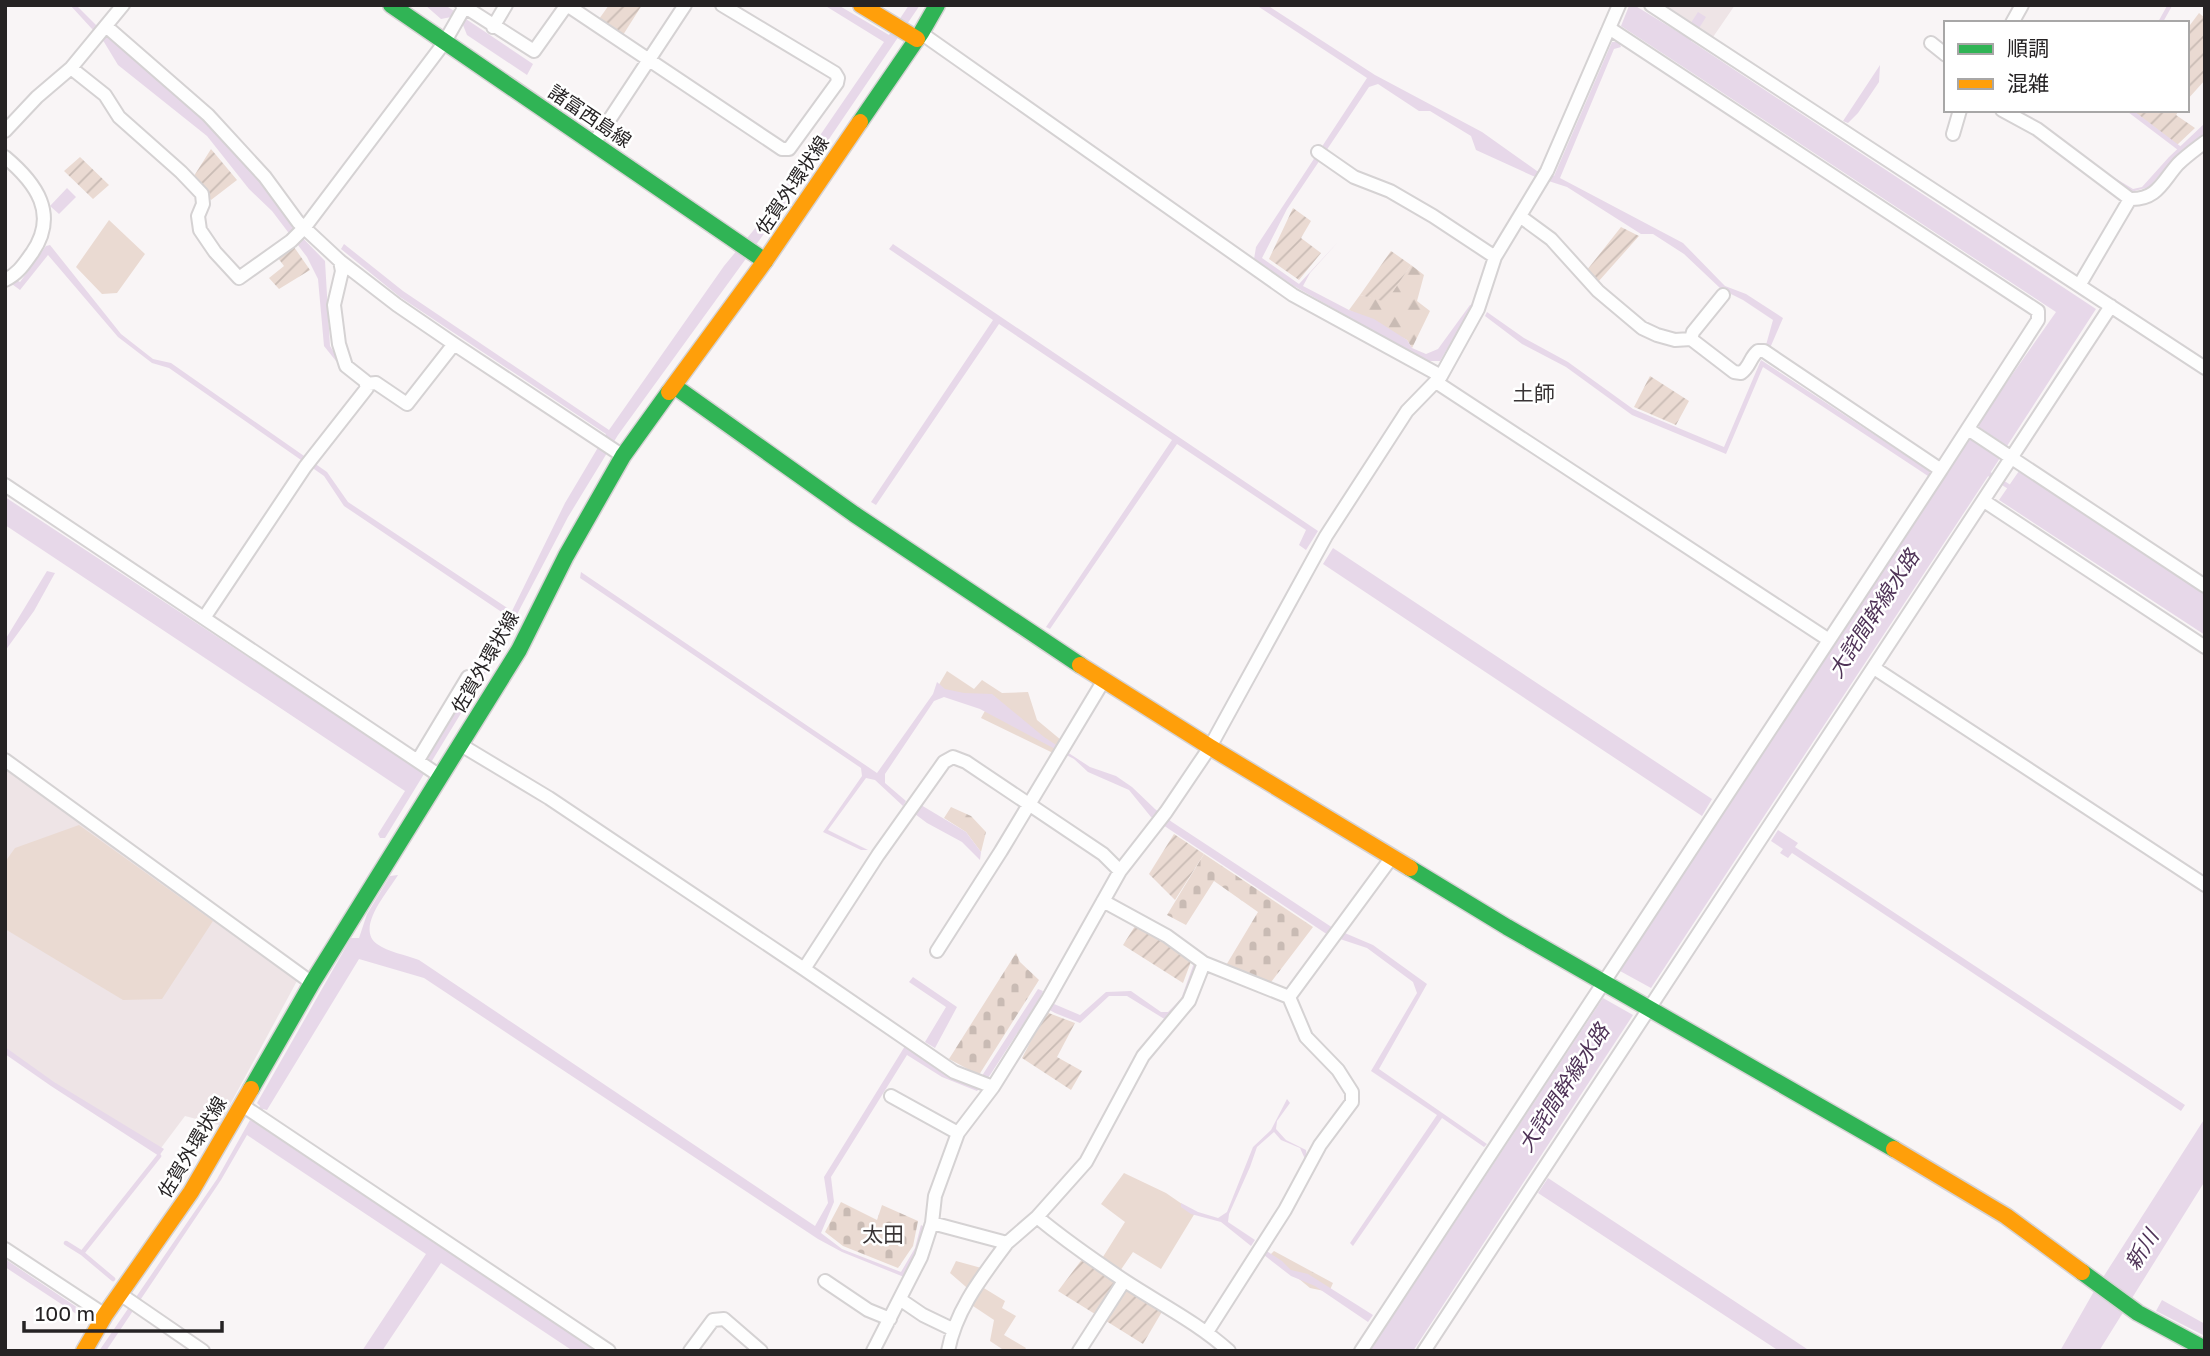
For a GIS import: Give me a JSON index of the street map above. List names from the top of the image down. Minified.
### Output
{"streets":{"main road":["諸富西島線","佐賀外環状線"]},"crossings":[["諸富西島線","佐賀外環状線"]],"districts":["土師","太田"],"water":["大詫間幹線水路","新川"],"legend":["順調","混雑"],"scale_bar":"100 m"}
